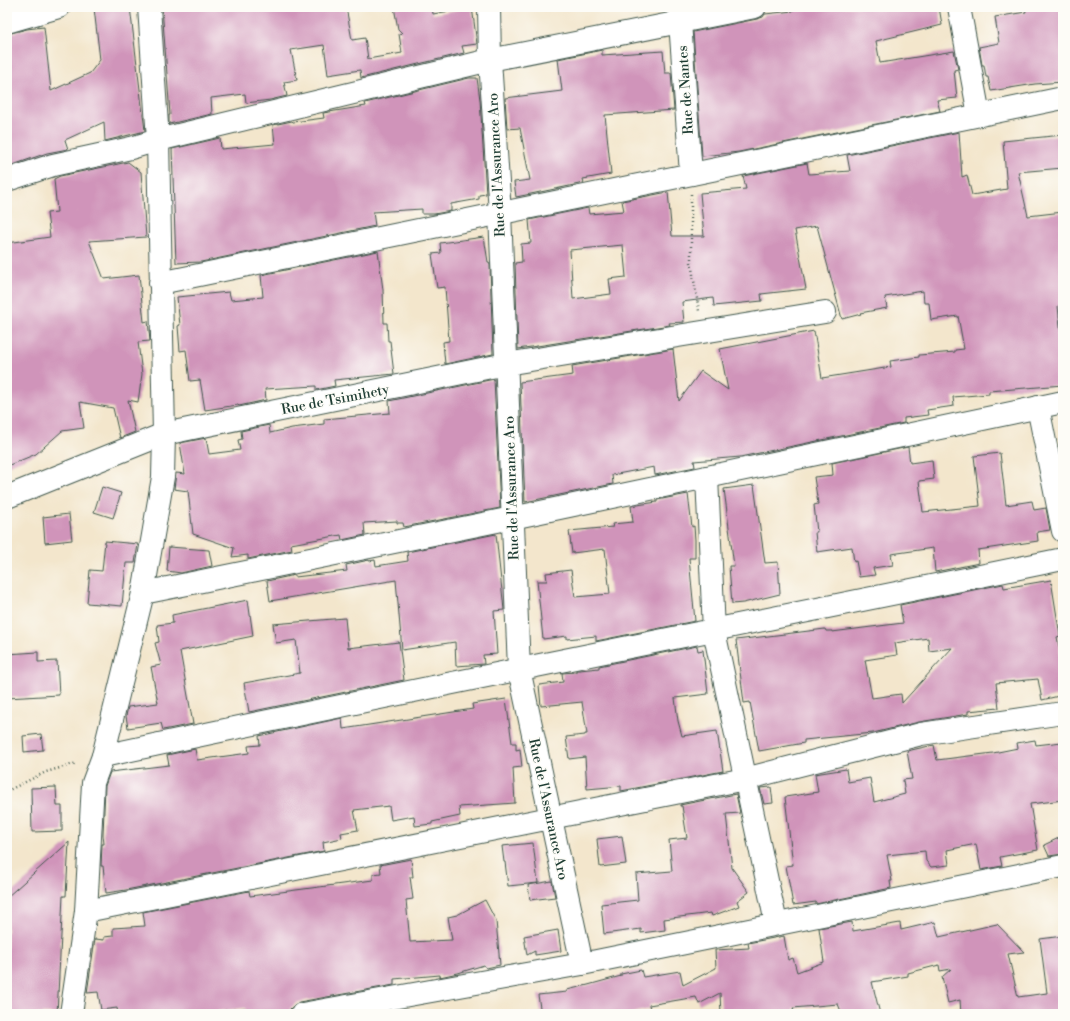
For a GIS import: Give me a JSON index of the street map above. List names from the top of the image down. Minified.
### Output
{"streets":{"street":["Rue de Nantes","Rue de l'Assurance Aro","Rue de Tsimihety"]},"crossings":[["Rue de l'Assurance Aro","Rue de Tsimihety"]]}
